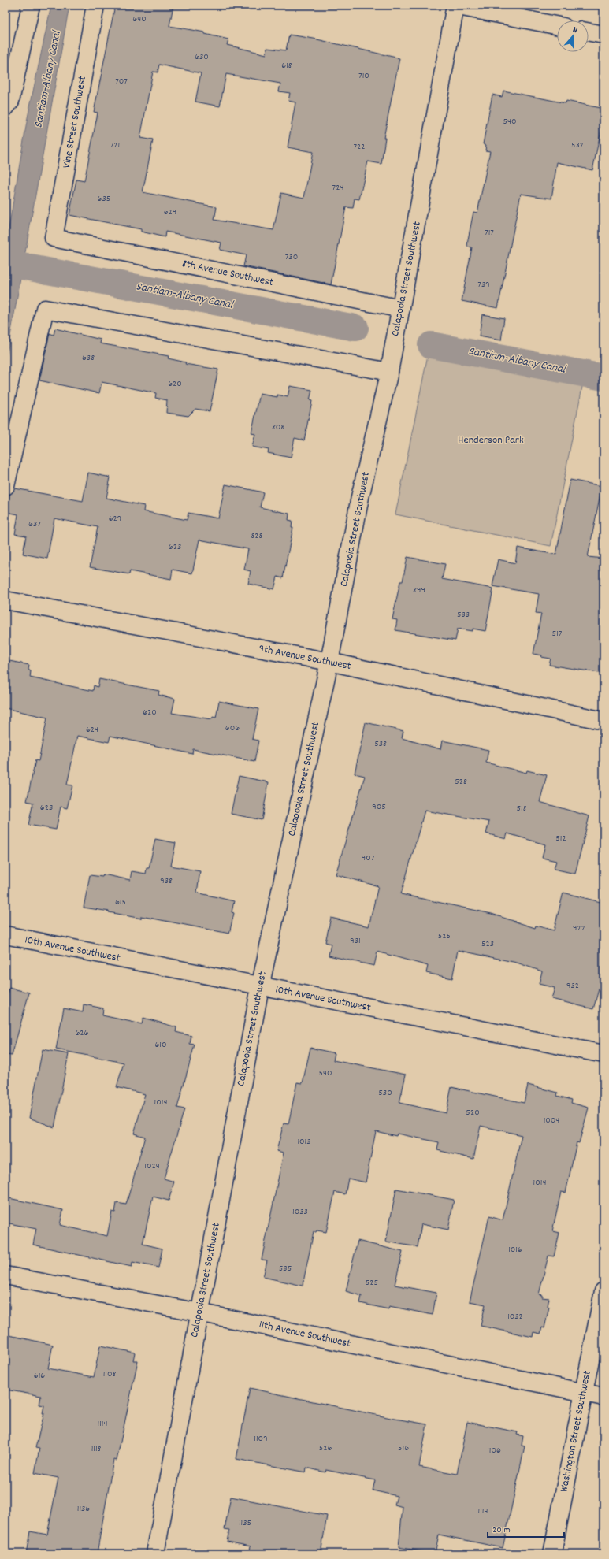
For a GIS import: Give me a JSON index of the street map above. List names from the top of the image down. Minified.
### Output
{"streets":{"street":["Vine Street Southwest","8th Avenue Southwest","Calapooia Street Southwest","9th Avenue Southwest","10th Avenue Southwest","11th Avenue Southwest","Washington Street Southwest"]},"crossings":[["Vine Street Southwest","8th Avenue Southwest"],["8th Avenue Southwest","Calapooia Street Southwest"],["Calapooia Street Southwest","9th Avenue Southwest"],["Calapooia Street Southwest","10th Avenue Southwest"],["Calapooia Street Southwest","11th Avenue Southwest"],["11th Avenue Southwest","Washington Street Southwest"]],"water":["Santiam-Albany Canal"],"parks":["Henderson Park"],"house_numbers":["640","630","618","710","707","540","721","532","722","724","635","629","717","730","739","638","620","808","629","637","828","623","899","533","517","620","606","624","538","528","905","623","518","512","907","938","615","922","525","931","523","932","626","610","540","530","1014","520","1004","1013","1024","1014","1033","1016","535","525","1032","1108","616","1114","1109","526","516","1118","1106","1136","1114","1135"],"scale_bar":"20 m","north":"top"}
